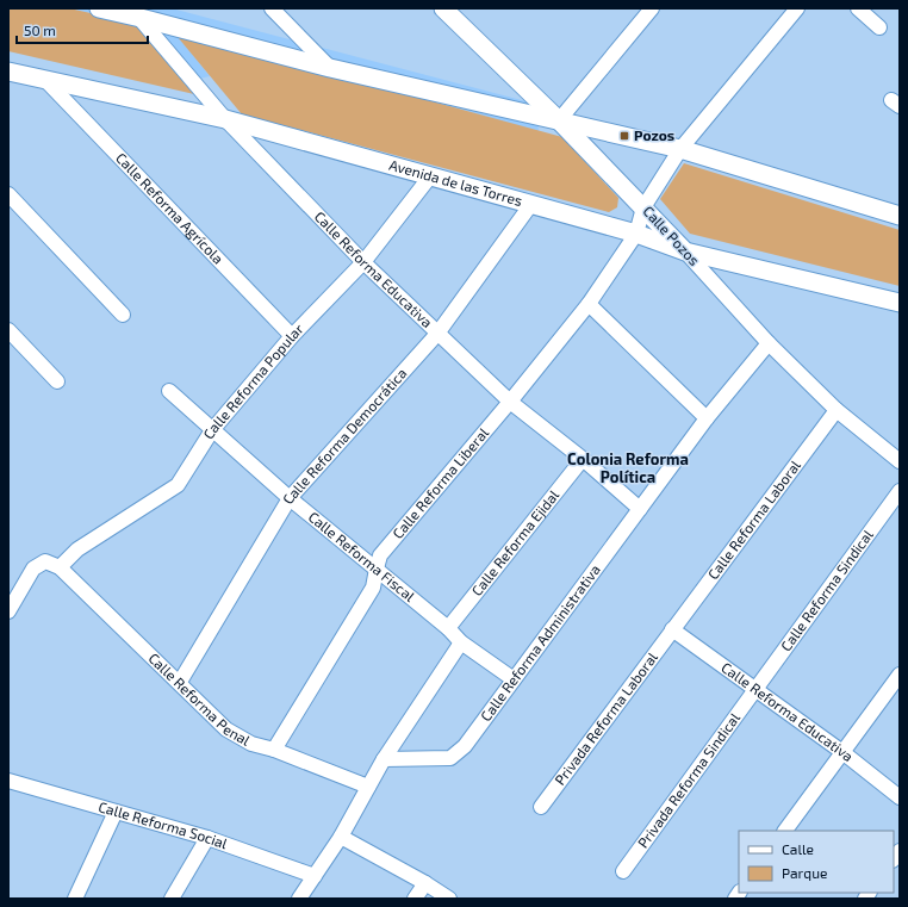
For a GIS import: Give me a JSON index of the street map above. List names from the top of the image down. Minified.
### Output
{"streets":{"street":["Avenida de las Torres","Calle Reforma Agrícola","Calle Pozos","Calle Reforma Educativa","Calle Reforma Popular","Calle Reforma Democrática","Calle Reforma Liberal","Calle Reforma Laboral","Calle Reforma Ejidal","Calle Reforma Fiscal","Calle Reforma Sindical","Calle Reforma Administrativa","Calle Reforma Penal","Privada Reforma Laboral","Privada Reforma Sindical","Calle Reforma Social"]},"crossings":[["Avenida de las Torres","Calle Reforma Agrícola"],["Avenida de las Torres","Calle Pozos"],["Avenida de las Torres","Calle Reforma Educativa"],["Avenida de las Torres","Calle Reforma Popular"],["Avenida de las Torres","Calle Reforma Democrática"],["Avenida de las Torres","Calle Reforma Liberal"],["Calle Reforma Agrícola","Calle Reforma Popular"],["Calle Pozos","Calle Reforma Liberal"],["Calle Pozos","Calle Reforma Laboral"],["Calle Pozos","Calle Reforma Administrativa"],["Calle Reforma Educativa","Calle Reforma Popular"],["Calle Reforma Educativa","Calle Reforma Democrática"],["Calle Reforma Educativa","Calle Reforma Liberal"],["Calle Reforma Educativa","Calle Reforma Laboral"],["Calle Reforma Educativa","Calle Reforma Ejidal"],["Calle Reforma Educativa","Calle Reforma Sindical"],["Calle Reforma Educativa","Calle Reforma Administrativa"],["Calle Reforma Educativa","Privada Reforma Laboral"],["Calle Reforma Educativa","Privada Reforma Sindical"],["Calle Reforma Popular","Calle Reforma Fiscal"],["Calle Reforma Popular","Calle Reforma Penal"],["Calle Reforma Democrática","Calle Reforma Fiscal"],["Calle Reforma Democrática","Calle Reforma Penal"],["Calle Reforma Liberal","Calle Reforma Fiscal"],["Calle Reforma Liberal","Calle Reforma Penal"],["Calle Reforma Laboral","Privada Reforma Laboral"],["Calle Reforma Ejidal","Calle Reforma Fiscal"],["Calle Reforma Fiscal","Calle Reforma Administrativa"],["Calle Reforma Sindical","Privada Reforma Sindical"]],"districts":["Colonia Reforma Política"],"places":{"transit":["Pozos"]},"legend":["Calle","Parque"],"scale_bar":"50 m"}
